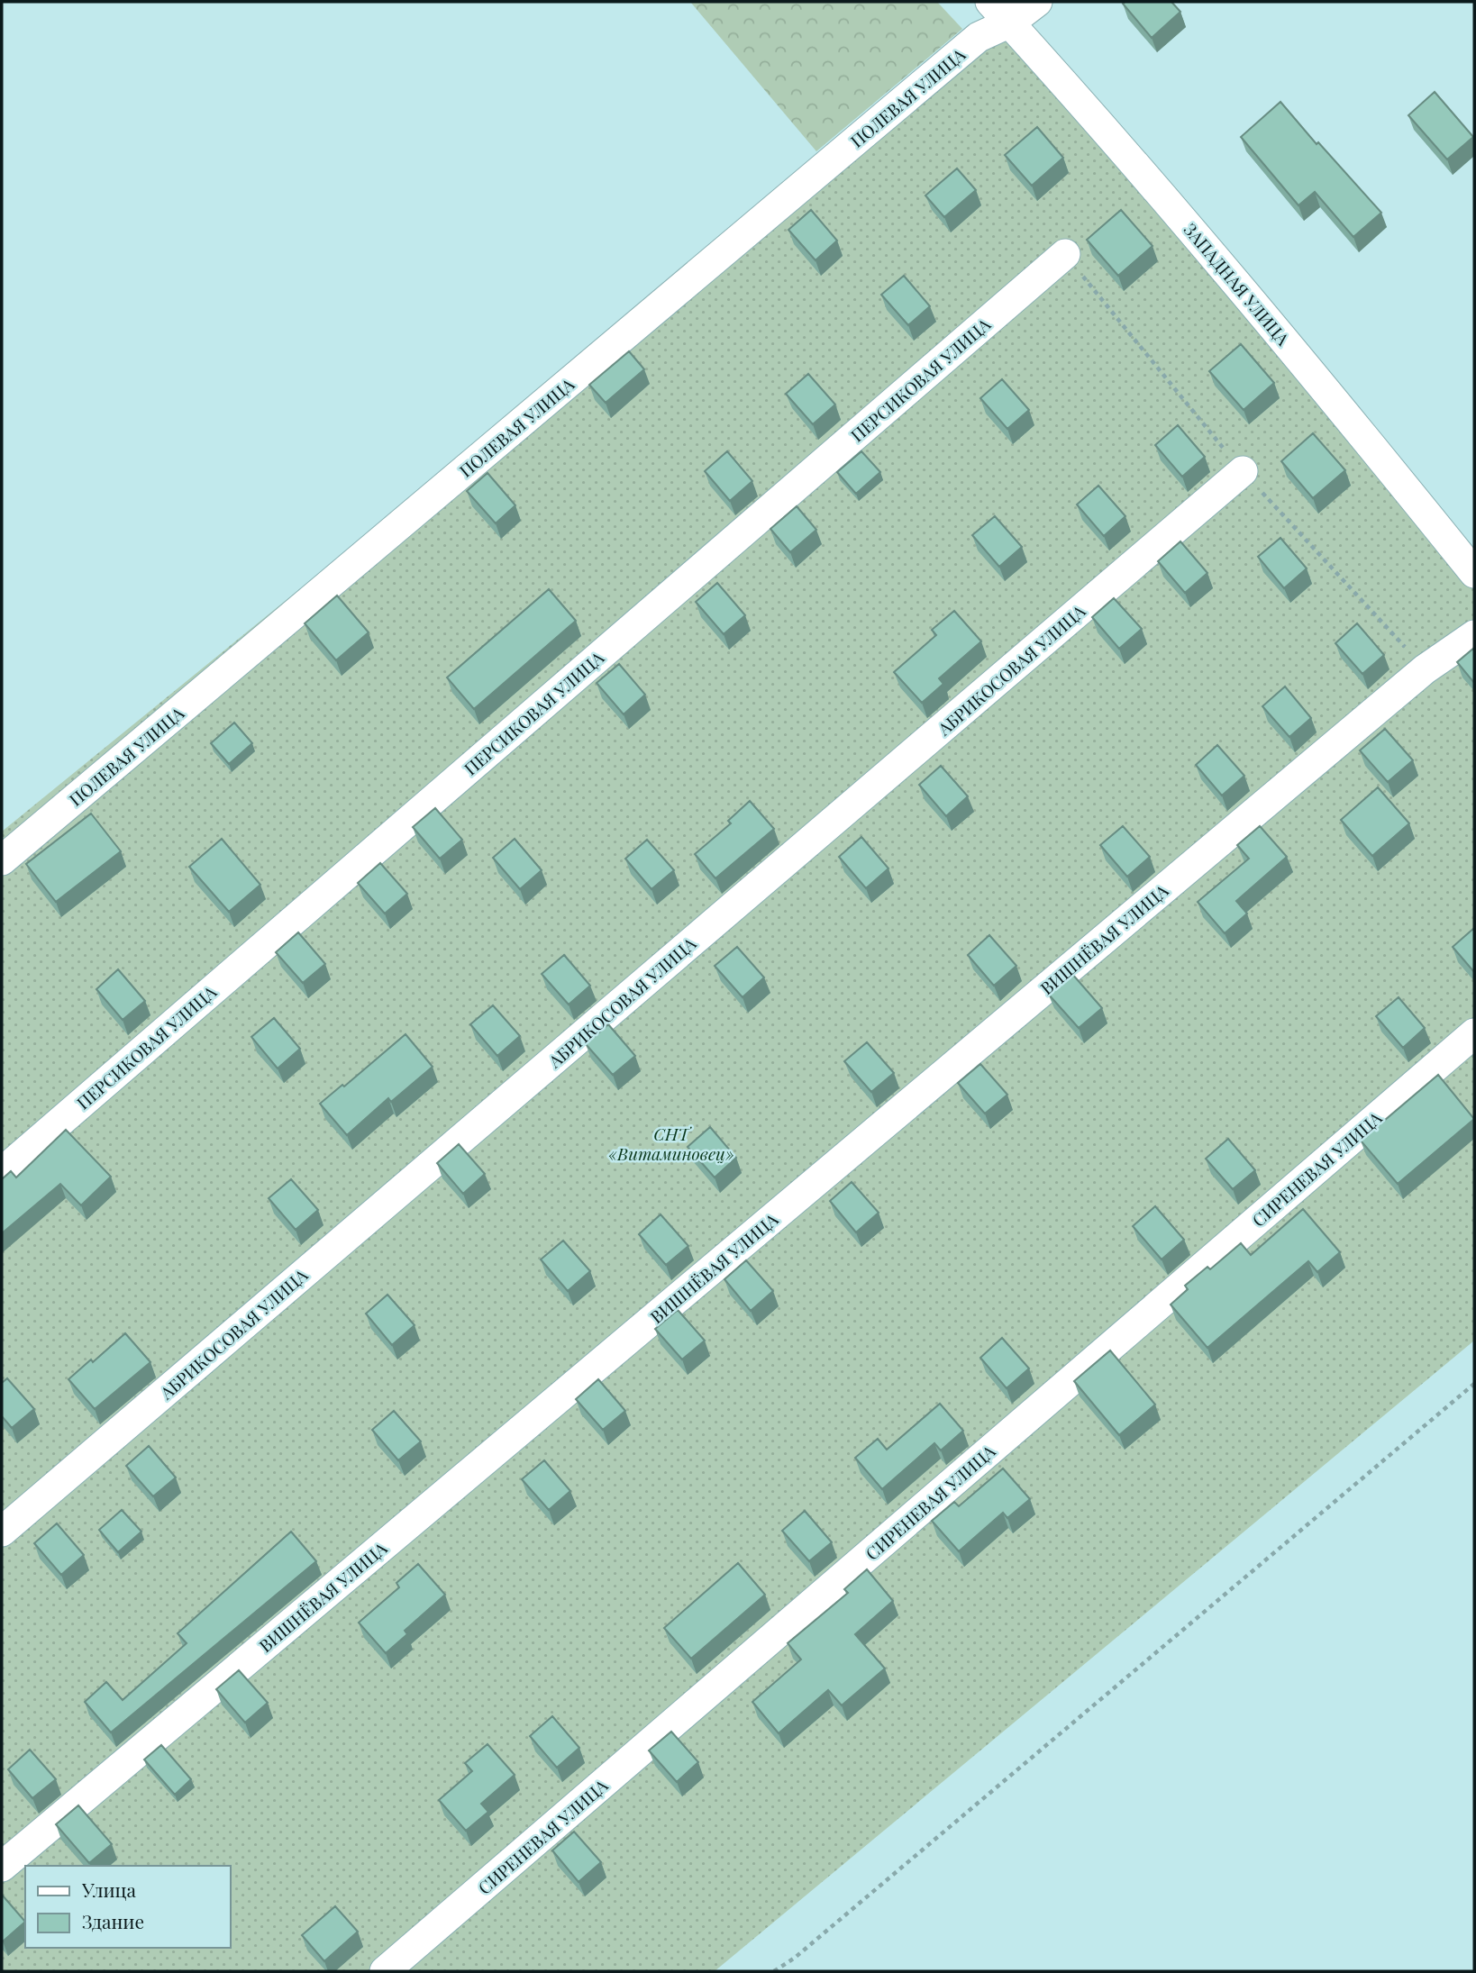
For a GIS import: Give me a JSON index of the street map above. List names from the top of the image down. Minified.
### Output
{"streets":{"street":["ПОЛЕВАЯ УЛИЦА","ЗАПАДНАЯ УЛИЦА","ПЕРСИКОВАЯ УЛИЦА","АБРИКОСОВАЯ УЛИЦА","ВИШНЁВАЯ УЛИЦА","СИРЕНЕВАЯ УЛИЦА"]},"crossings":[["ПОЛЕВАЯ УЛИЦА","ЗАПАДНАЯ УЛИЦА"]],"parks":["СНТ «Витаминовец»"],"legend":["Улица","Здание"]}
